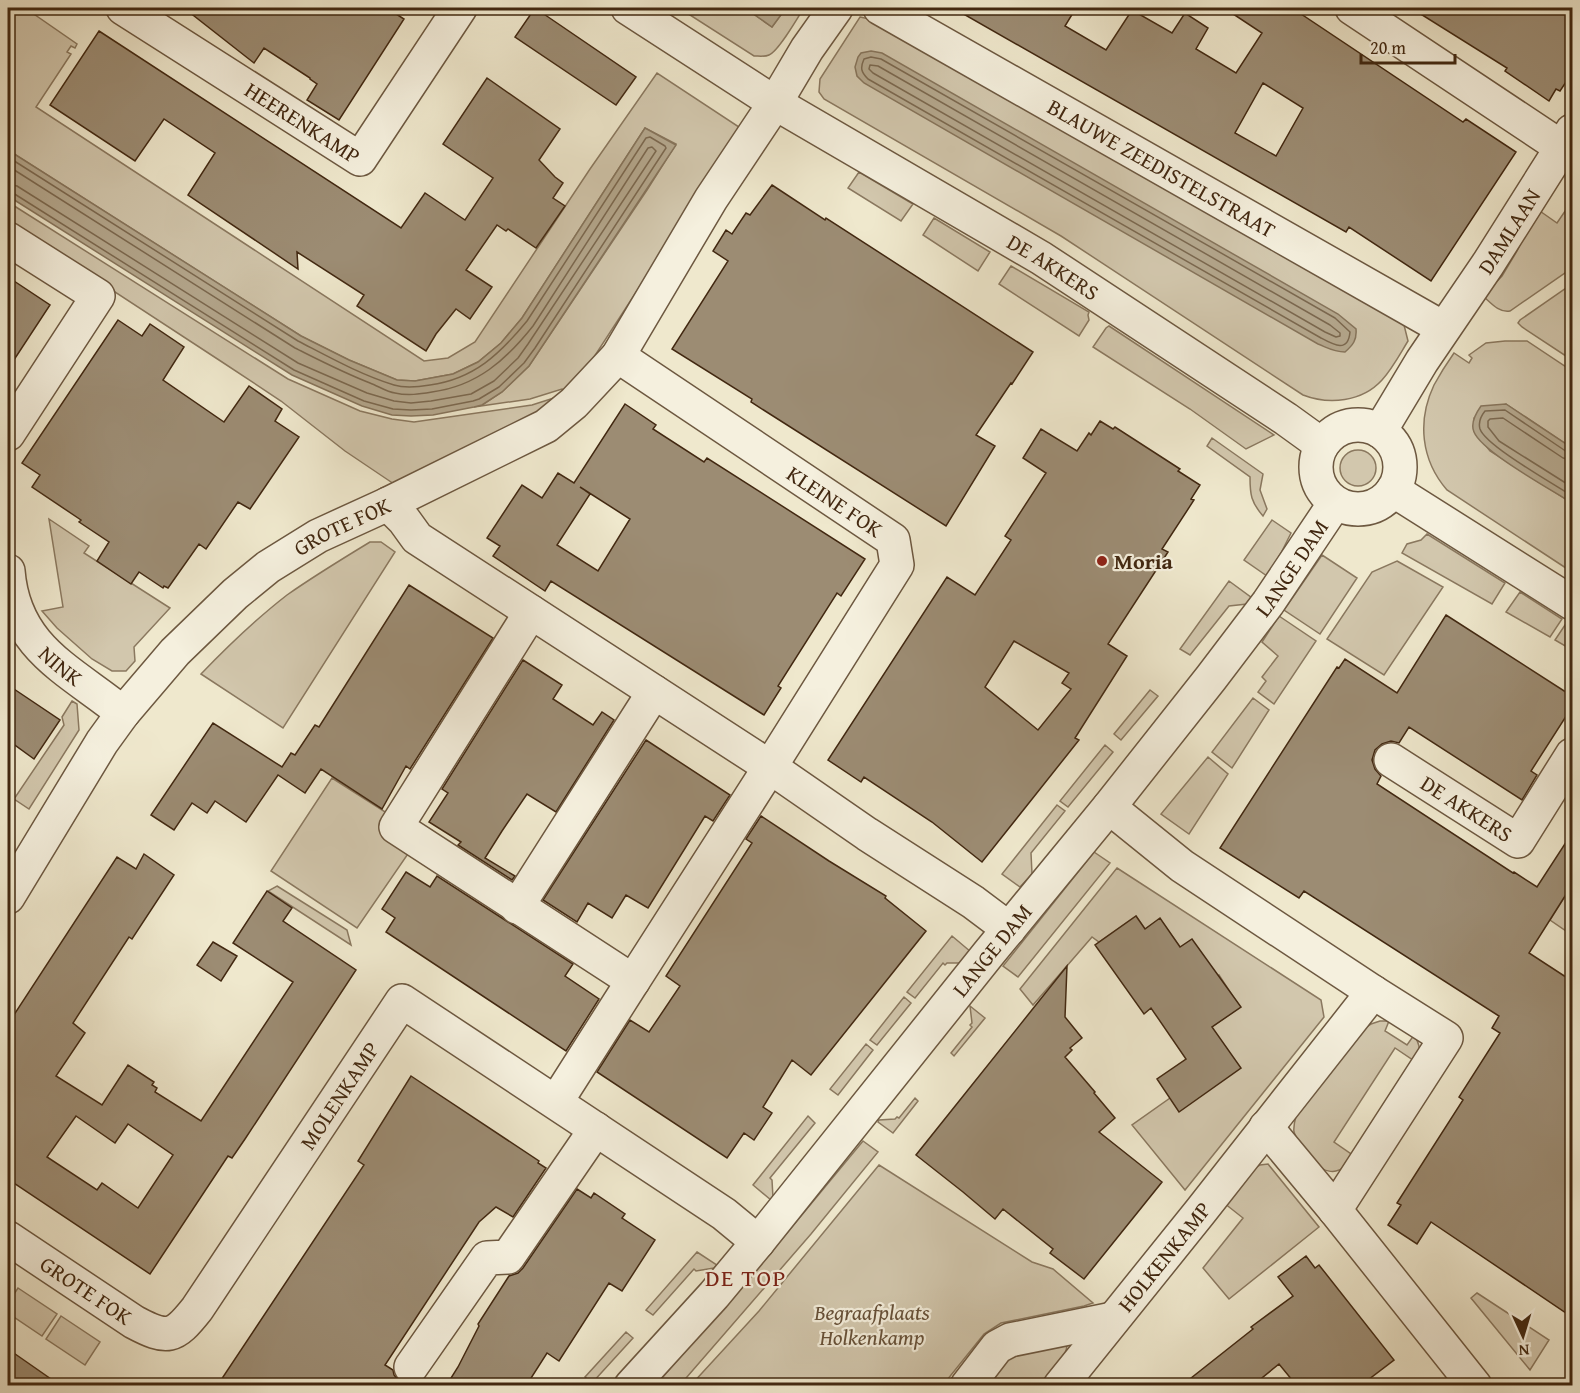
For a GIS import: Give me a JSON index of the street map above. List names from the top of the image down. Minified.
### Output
{"streets":{"street":["HEERENKAMP","BLAUWE ZEEDISTELSTRAAT","DAMLAAN","DE AKKERS","KLEINE FOK","GROTE FOK","LANGE DAM","NINK","MOLENKAMP","HOLKENKAMP"]},"crossings":[["BLAUWE ZEEDISTELSTRAAT","DAMLAAN"],["DE AKKERS","GROTE FOK"],["DE AKKERS","LANGE DAM"],["KLEINE FOK","GROTE FOK"],["GROTE FOK","NINK"],["GROTE FOK","MOLENKAMP"],["LANGE DAM","MOLENKAMP"]],"districts":["DE TOP"],"parks":["Begraafplaats Holkenkamp"],"places":["Moria"],"scale_bar":"20 m","north":"bottom"}
